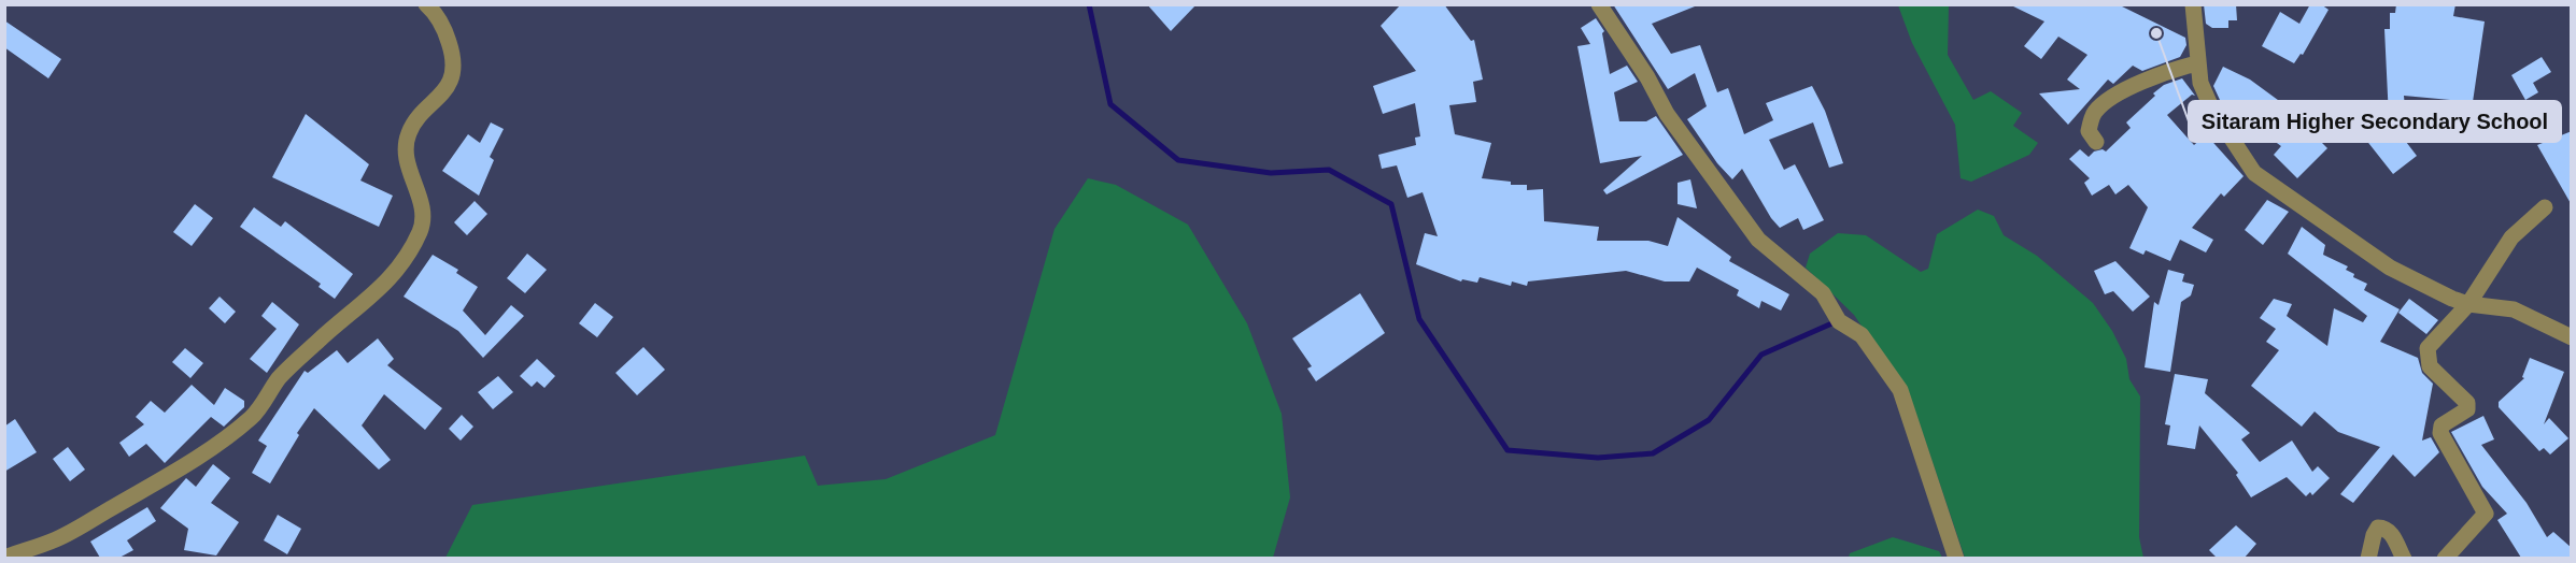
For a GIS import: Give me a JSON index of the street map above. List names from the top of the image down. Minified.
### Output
{"places":["Sitaram Higher Secondary School"]}
